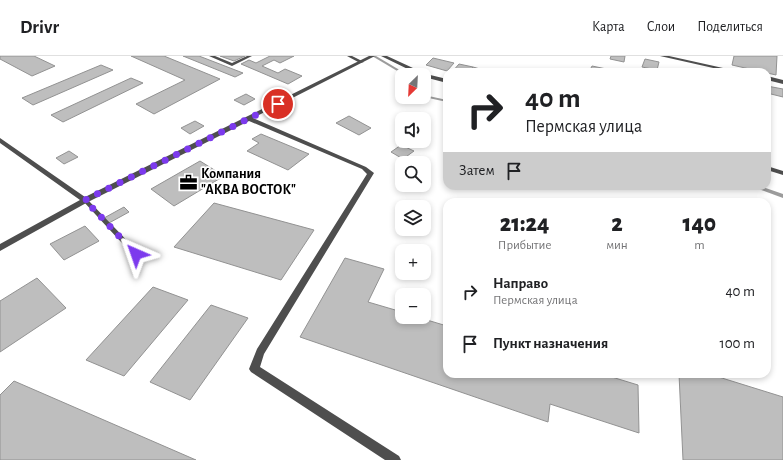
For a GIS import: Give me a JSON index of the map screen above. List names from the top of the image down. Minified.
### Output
{"places":{"office":["Компания \"АКВА ВОСТОК\""]},"north":"bottom left","page":{"header":"Drivr","nav":["Карта","Слои","Поделиться"],"map_buttons":["+","−"],"turn":["40 m","Пермская улица"],"then":"Затем","eta":["21:24","Прибытие","2","мин","140","m"],"list":[{"name":"Направо","note":"Пермская улица","value":"40 m"},{"name":"Пункт назначения","value":"100 m"}]}}
